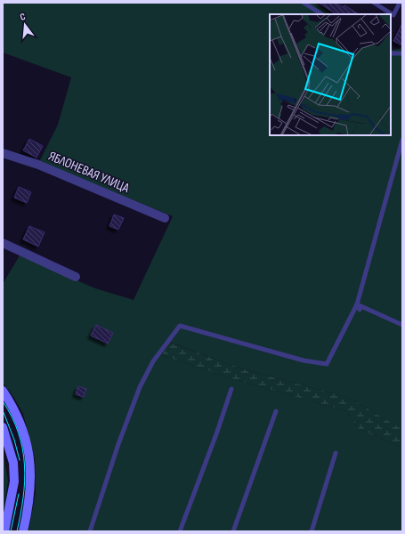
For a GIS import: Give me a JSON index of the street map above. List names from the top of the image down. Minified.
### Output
{"streets":{"street":["ЯБЛОНЕВАЯ УЛИЦА"]},"north":"top"}
